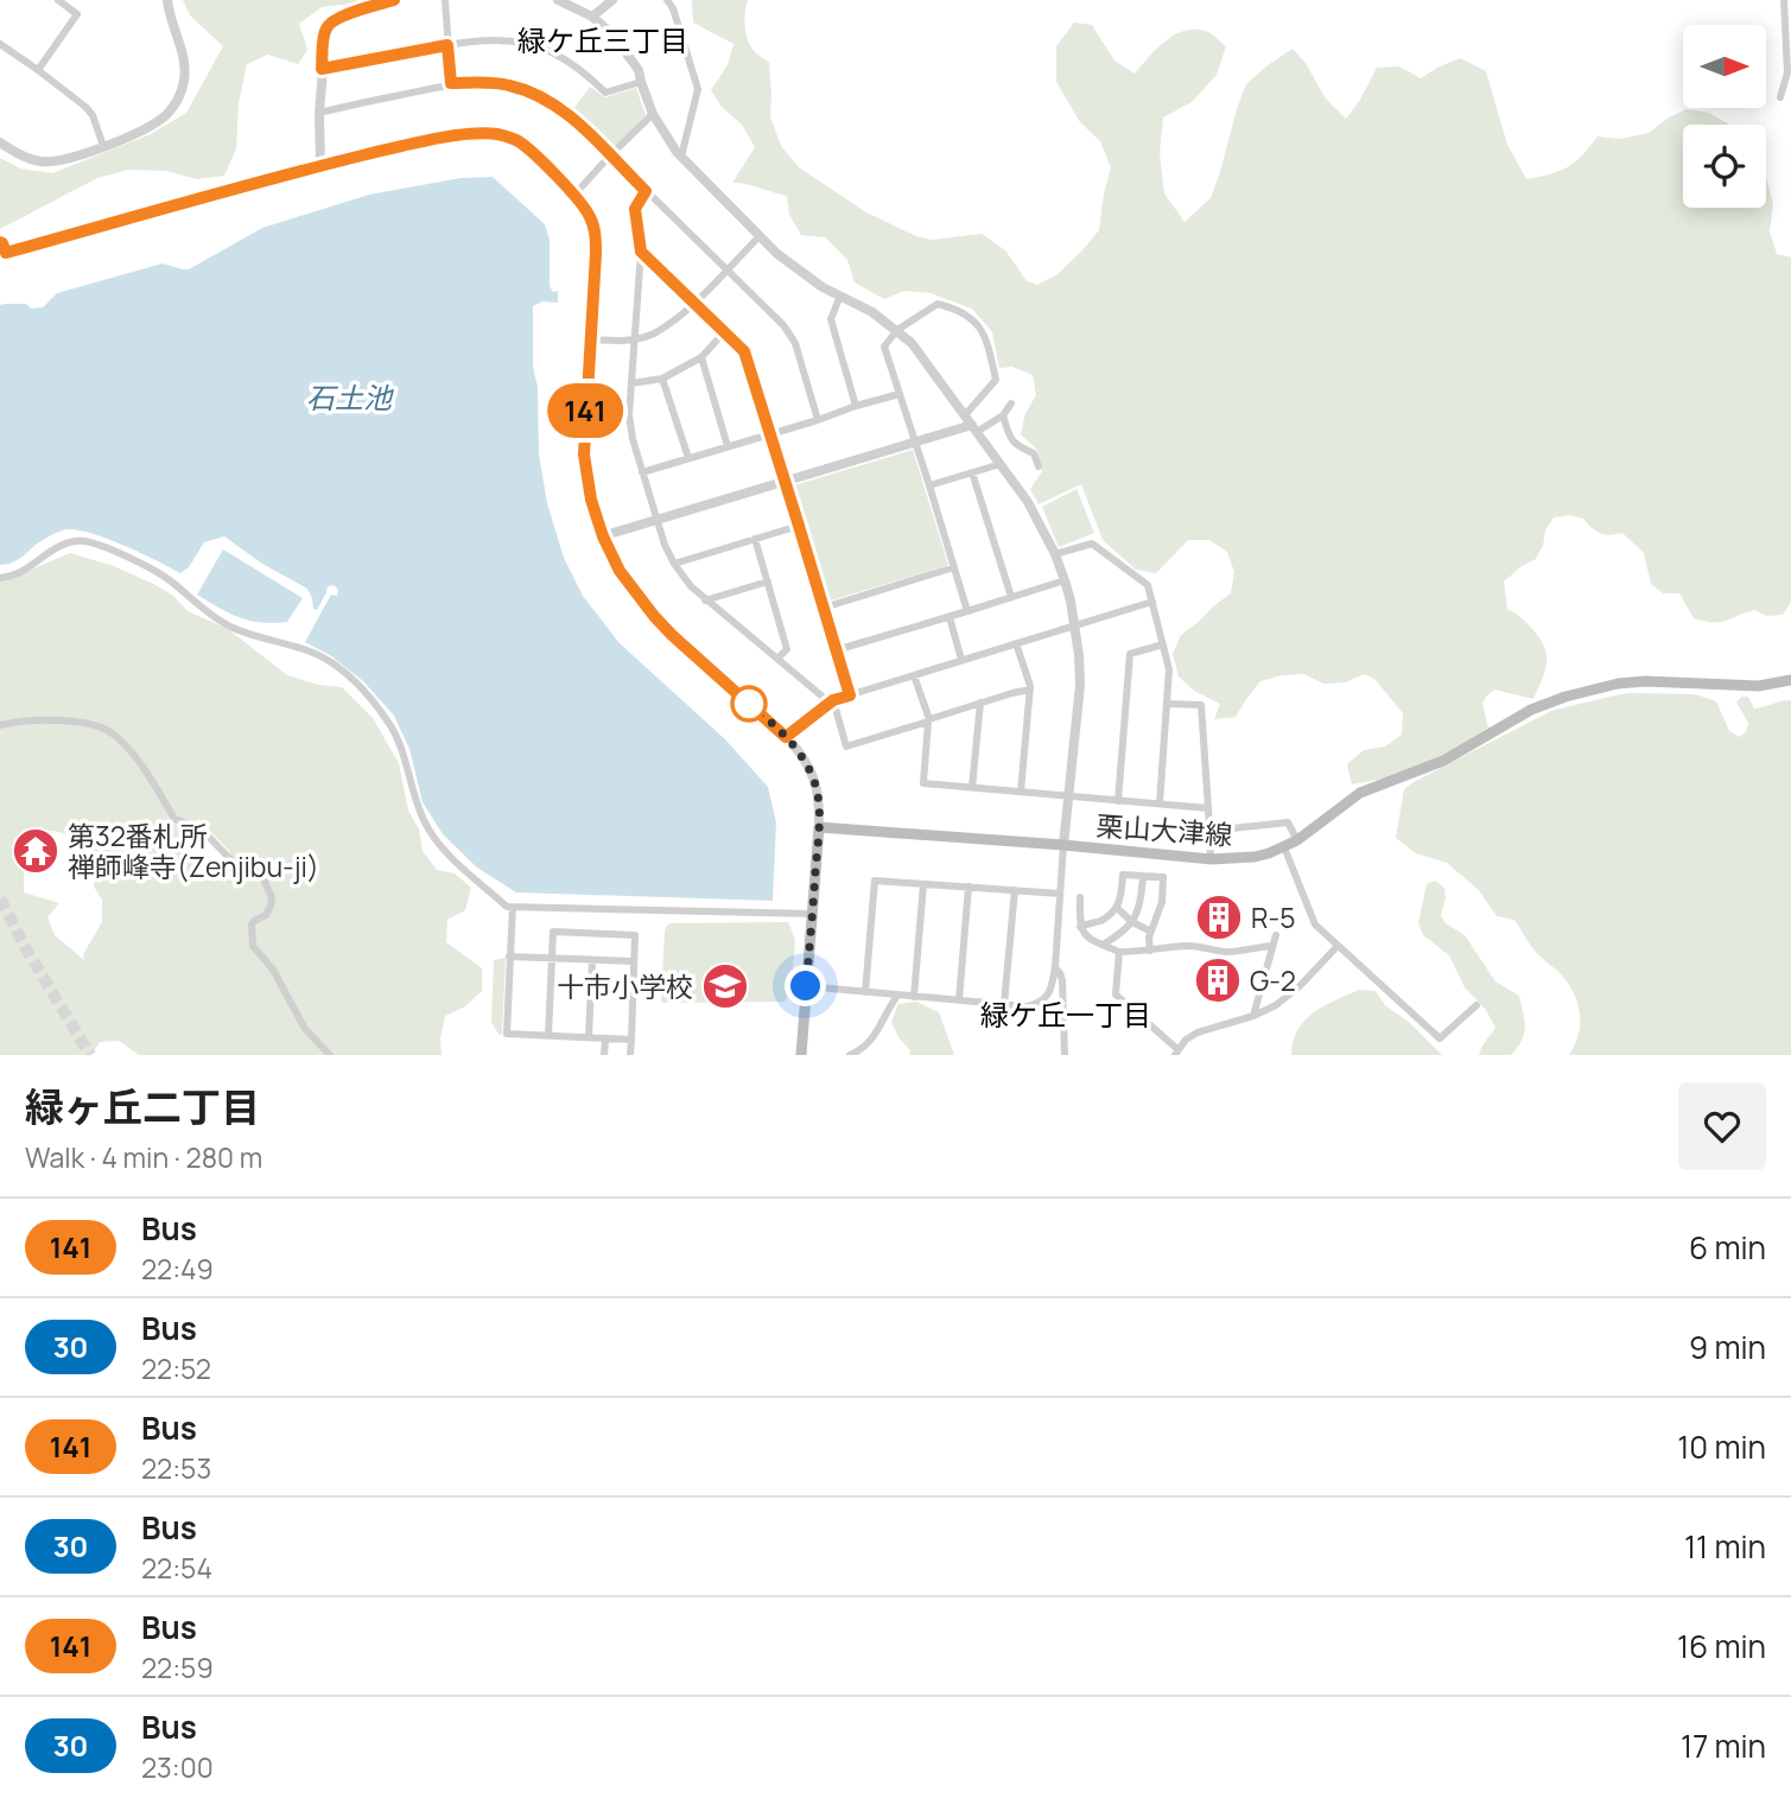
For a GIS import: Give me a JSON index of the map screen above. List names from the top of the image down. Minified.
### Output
{"streets":{"main road":["栗山大津線"]},"districts":["緑ケ丘三丁目","緑ケ丘一丁目"],"water":["石土池"],"places":{"temple":["第32番札所 禅師峰寺(Zenjibu-ji)"],"building":["R-5","G-2"],"school or university":["十市小学校"]},"lines":["bus line 141"],"north":"right","page":{"on_map":"141","heading":["緑ヶ丘二丁目","Walk · 4 min · 280 m"],"list":[{"mark":"141","name":"Bus","note":"22:49","value":"6 min"},{"mark":"30","name":"Bus","note":"22:52","value":"9 min"},{"mark":"141","name":"Bus","note":"22:53","value":"10 min"},{"mark":"30","name":"Bus","note":"22:54","value":"11 min"},{"mark":"141","name":"Bus","note":"22:59","value":"16 min"},{"mark":"30","name":"Bus","note":"23:00","value":"17 min"}]}}
